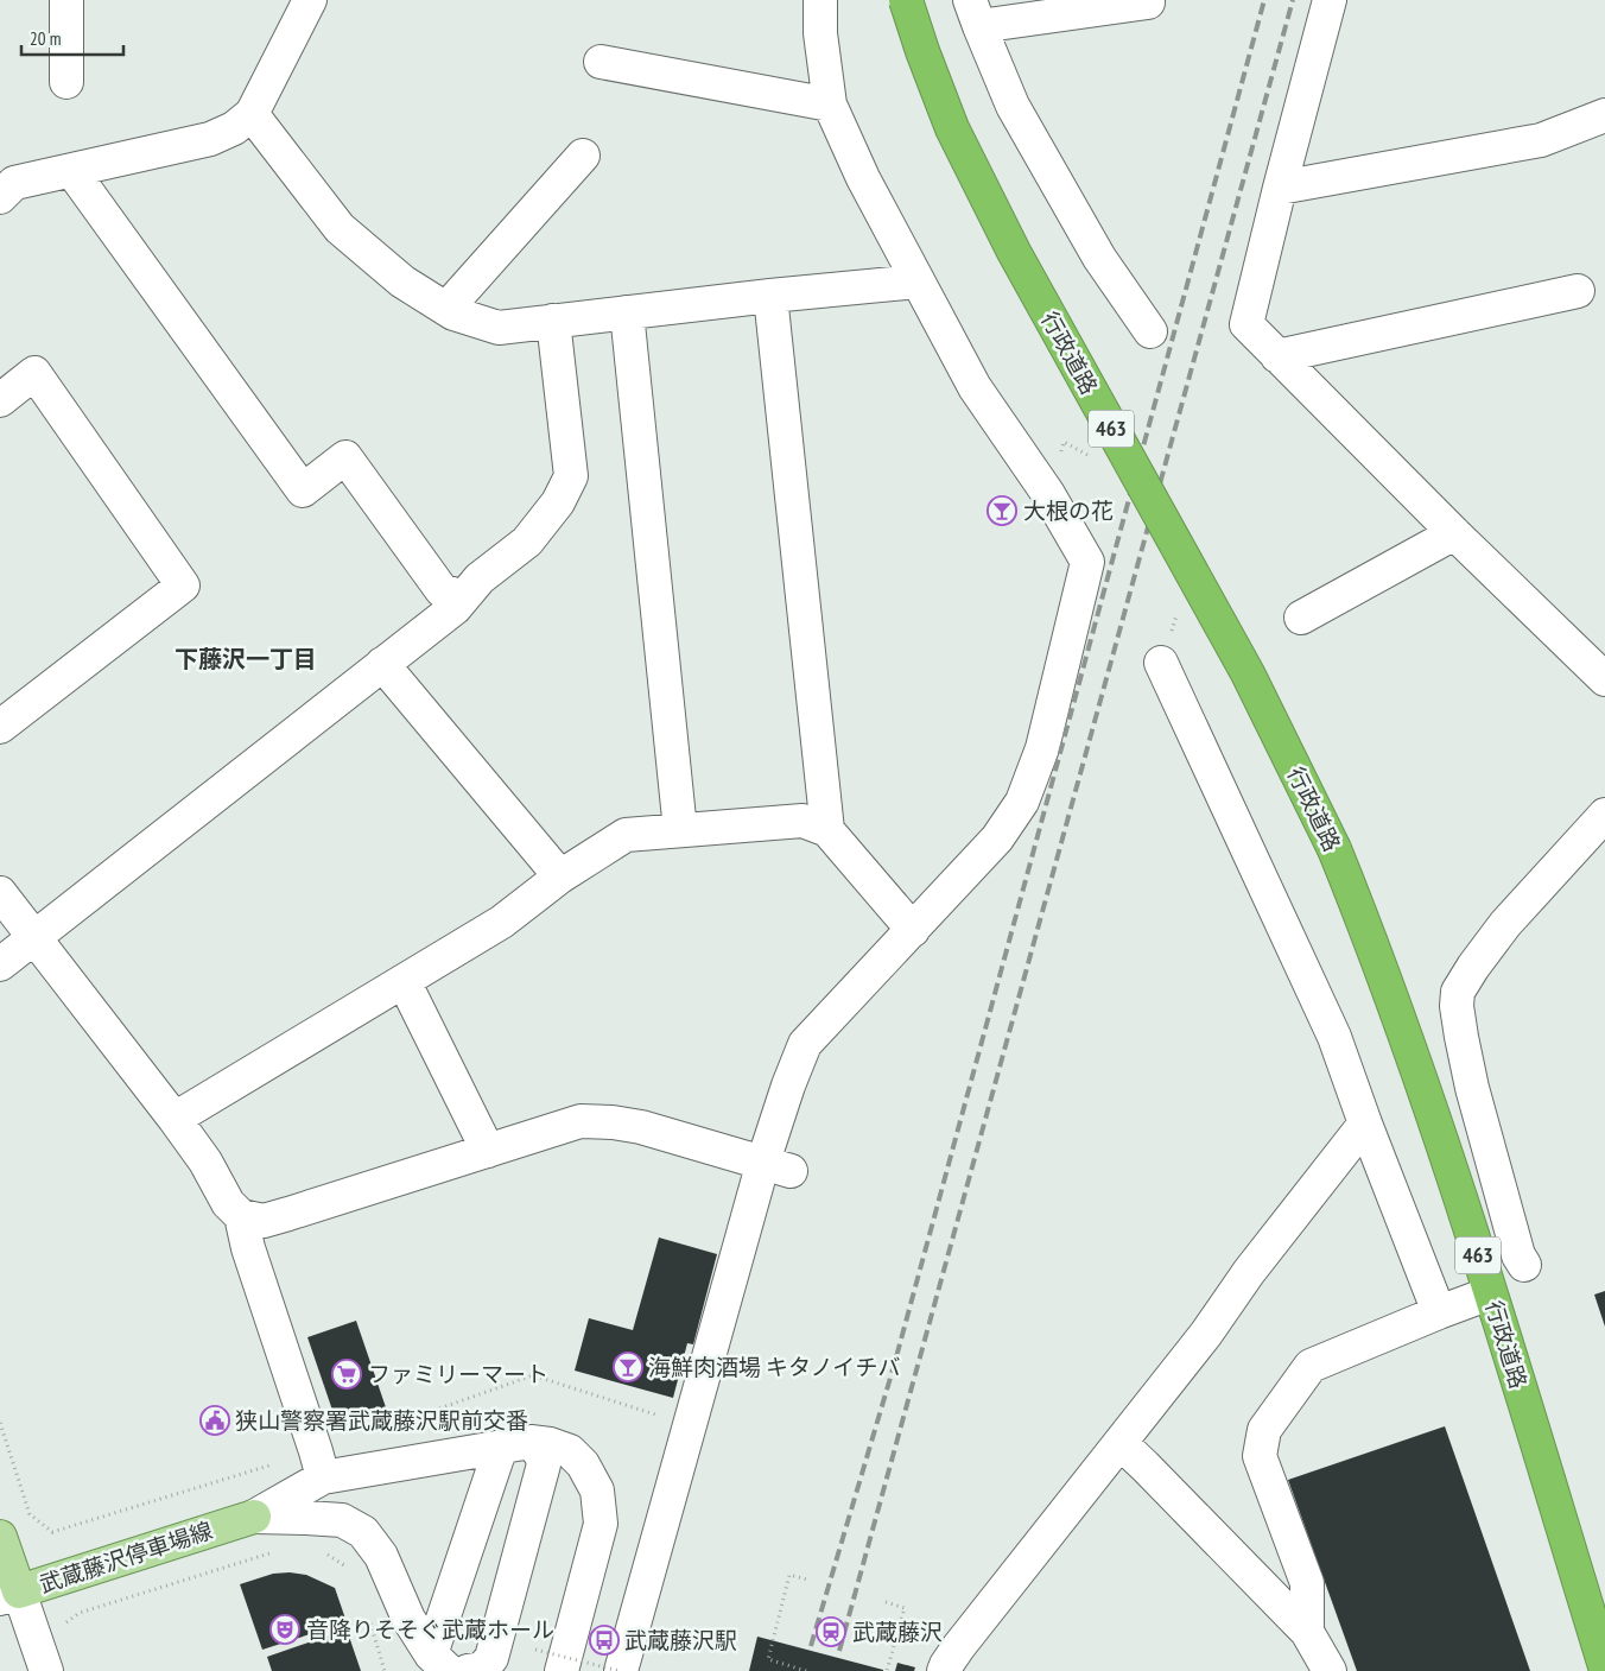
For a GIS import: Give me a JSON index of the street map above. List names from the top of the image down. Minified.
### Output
{"streets":{"highway":["行政道路","463"],"main road":["武蔵藤沢停車場線"]},"districts":["下藤沢一丁目"],"places":{"bar":["大根の花","海鮮肉酒場 キタノイチバ"],"supermarket":["ファミリーマート"],"public building":["狭山警察署武蔵藤沢駅前交番"],"theatre":["音降りそそぐ武蔵ホール"],"station":["武蔵藤沢"],"bus stop":["武蔵藤沢駅"]},"scale_bar":"20 m"}
